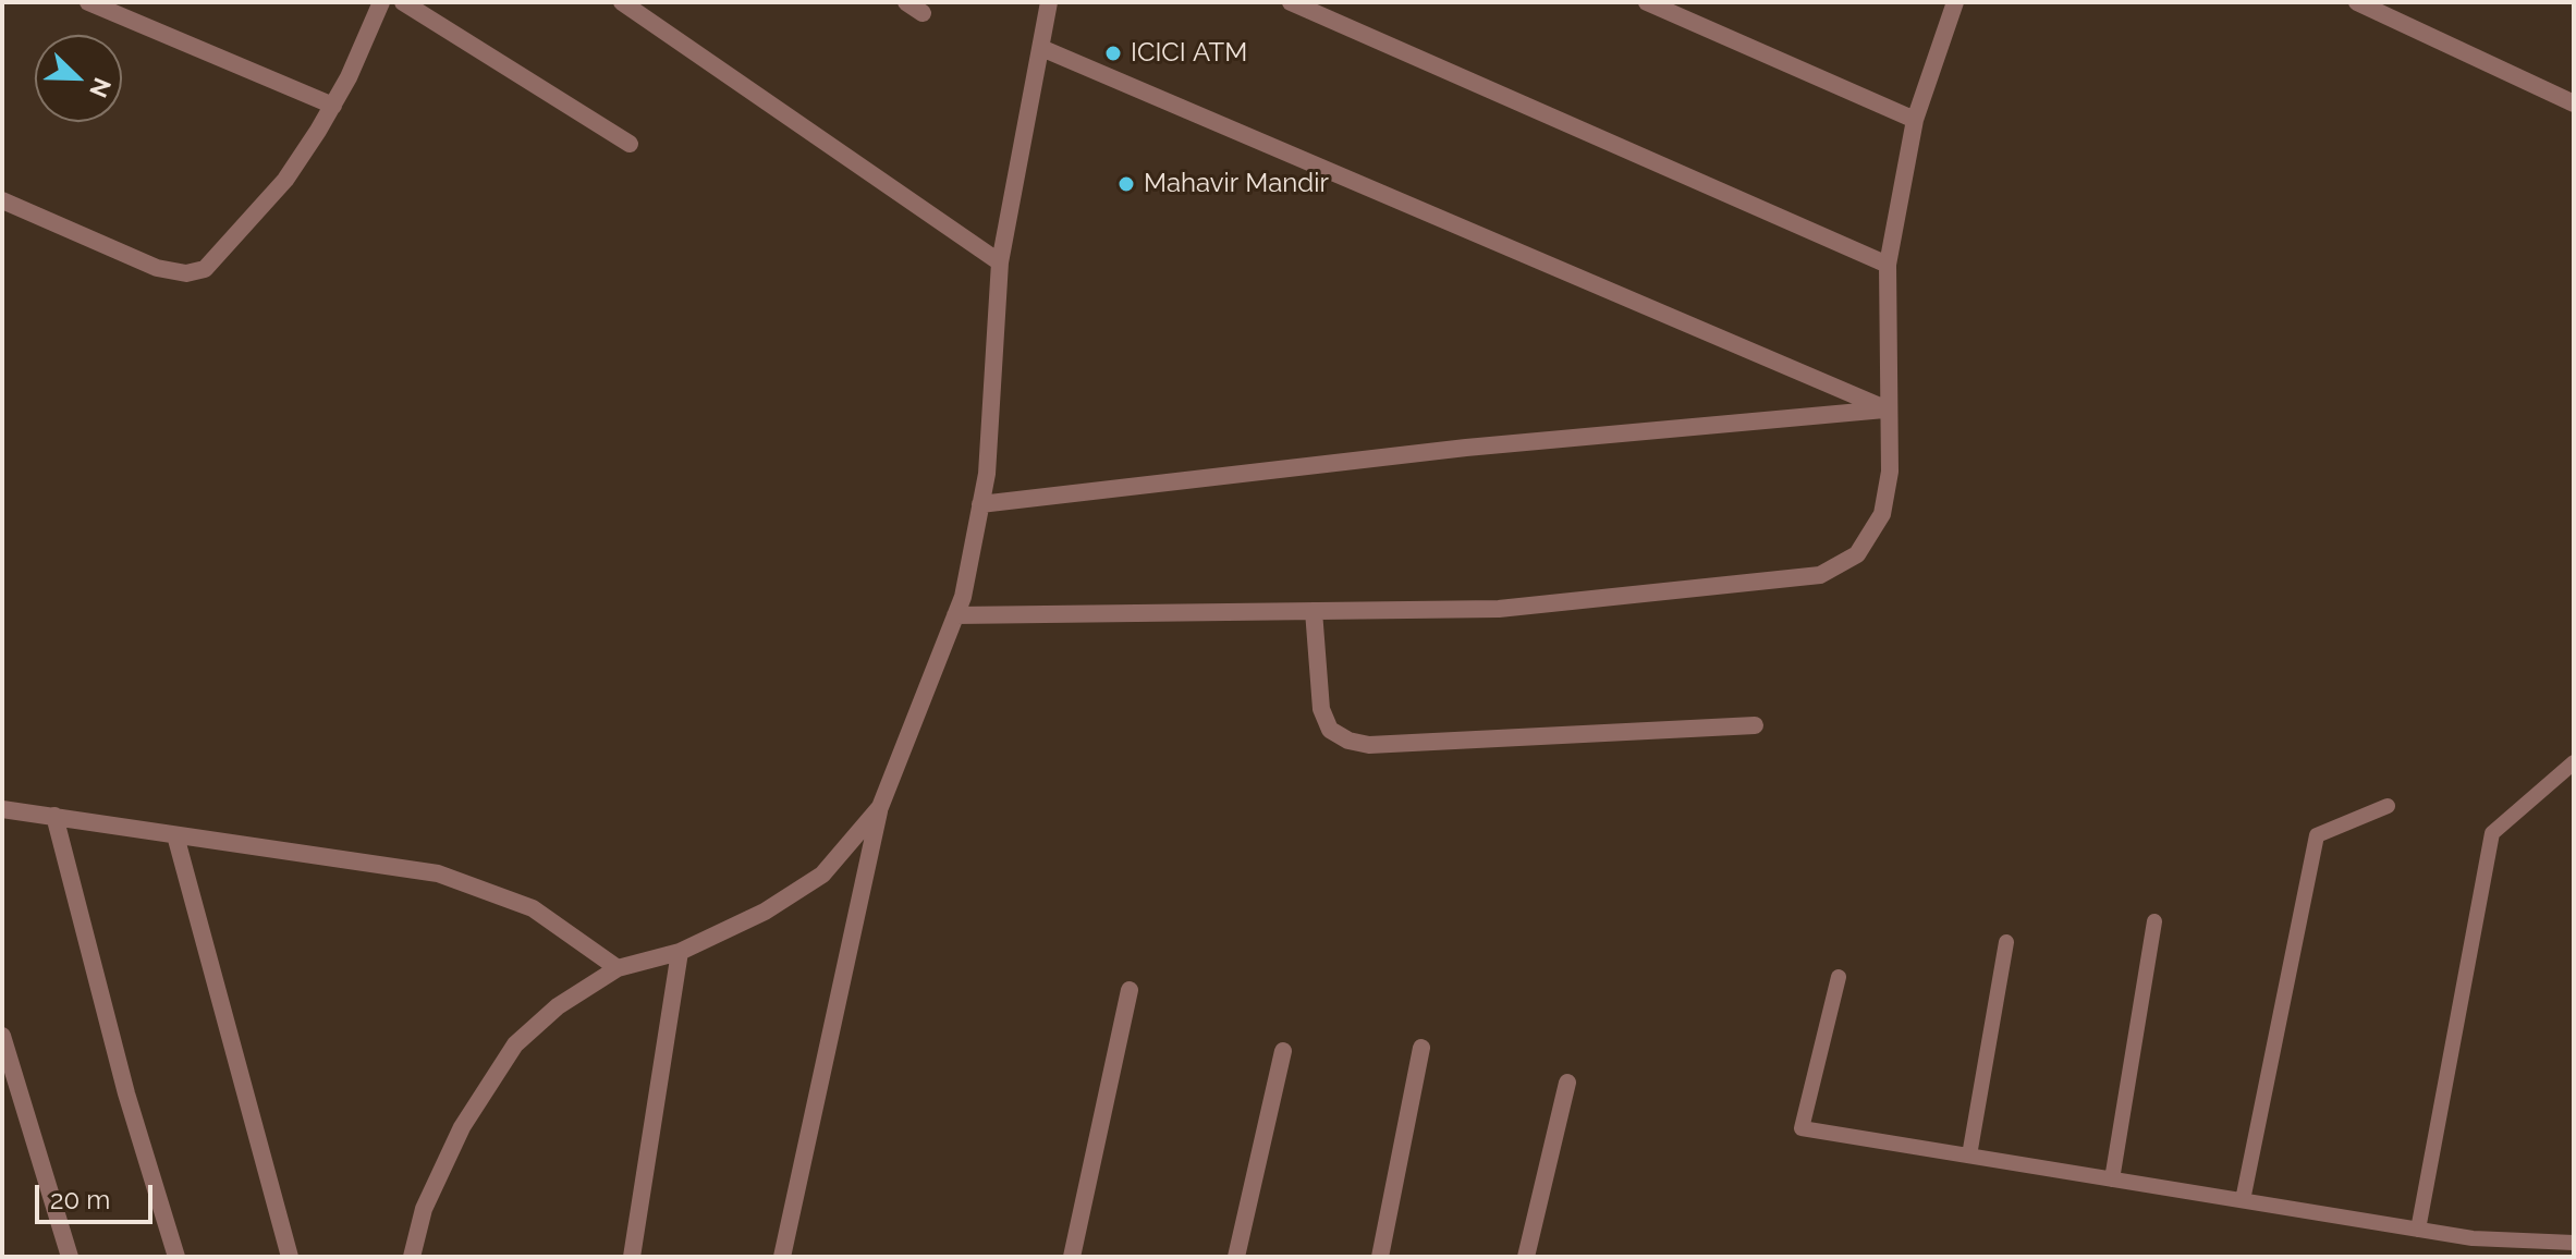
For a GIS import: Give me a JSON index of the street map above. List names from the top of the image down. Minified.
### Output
{"places":["ICICI ATM","Mahavir Mandir"],"scale_bar":"20 m","north":"bottom right"}
